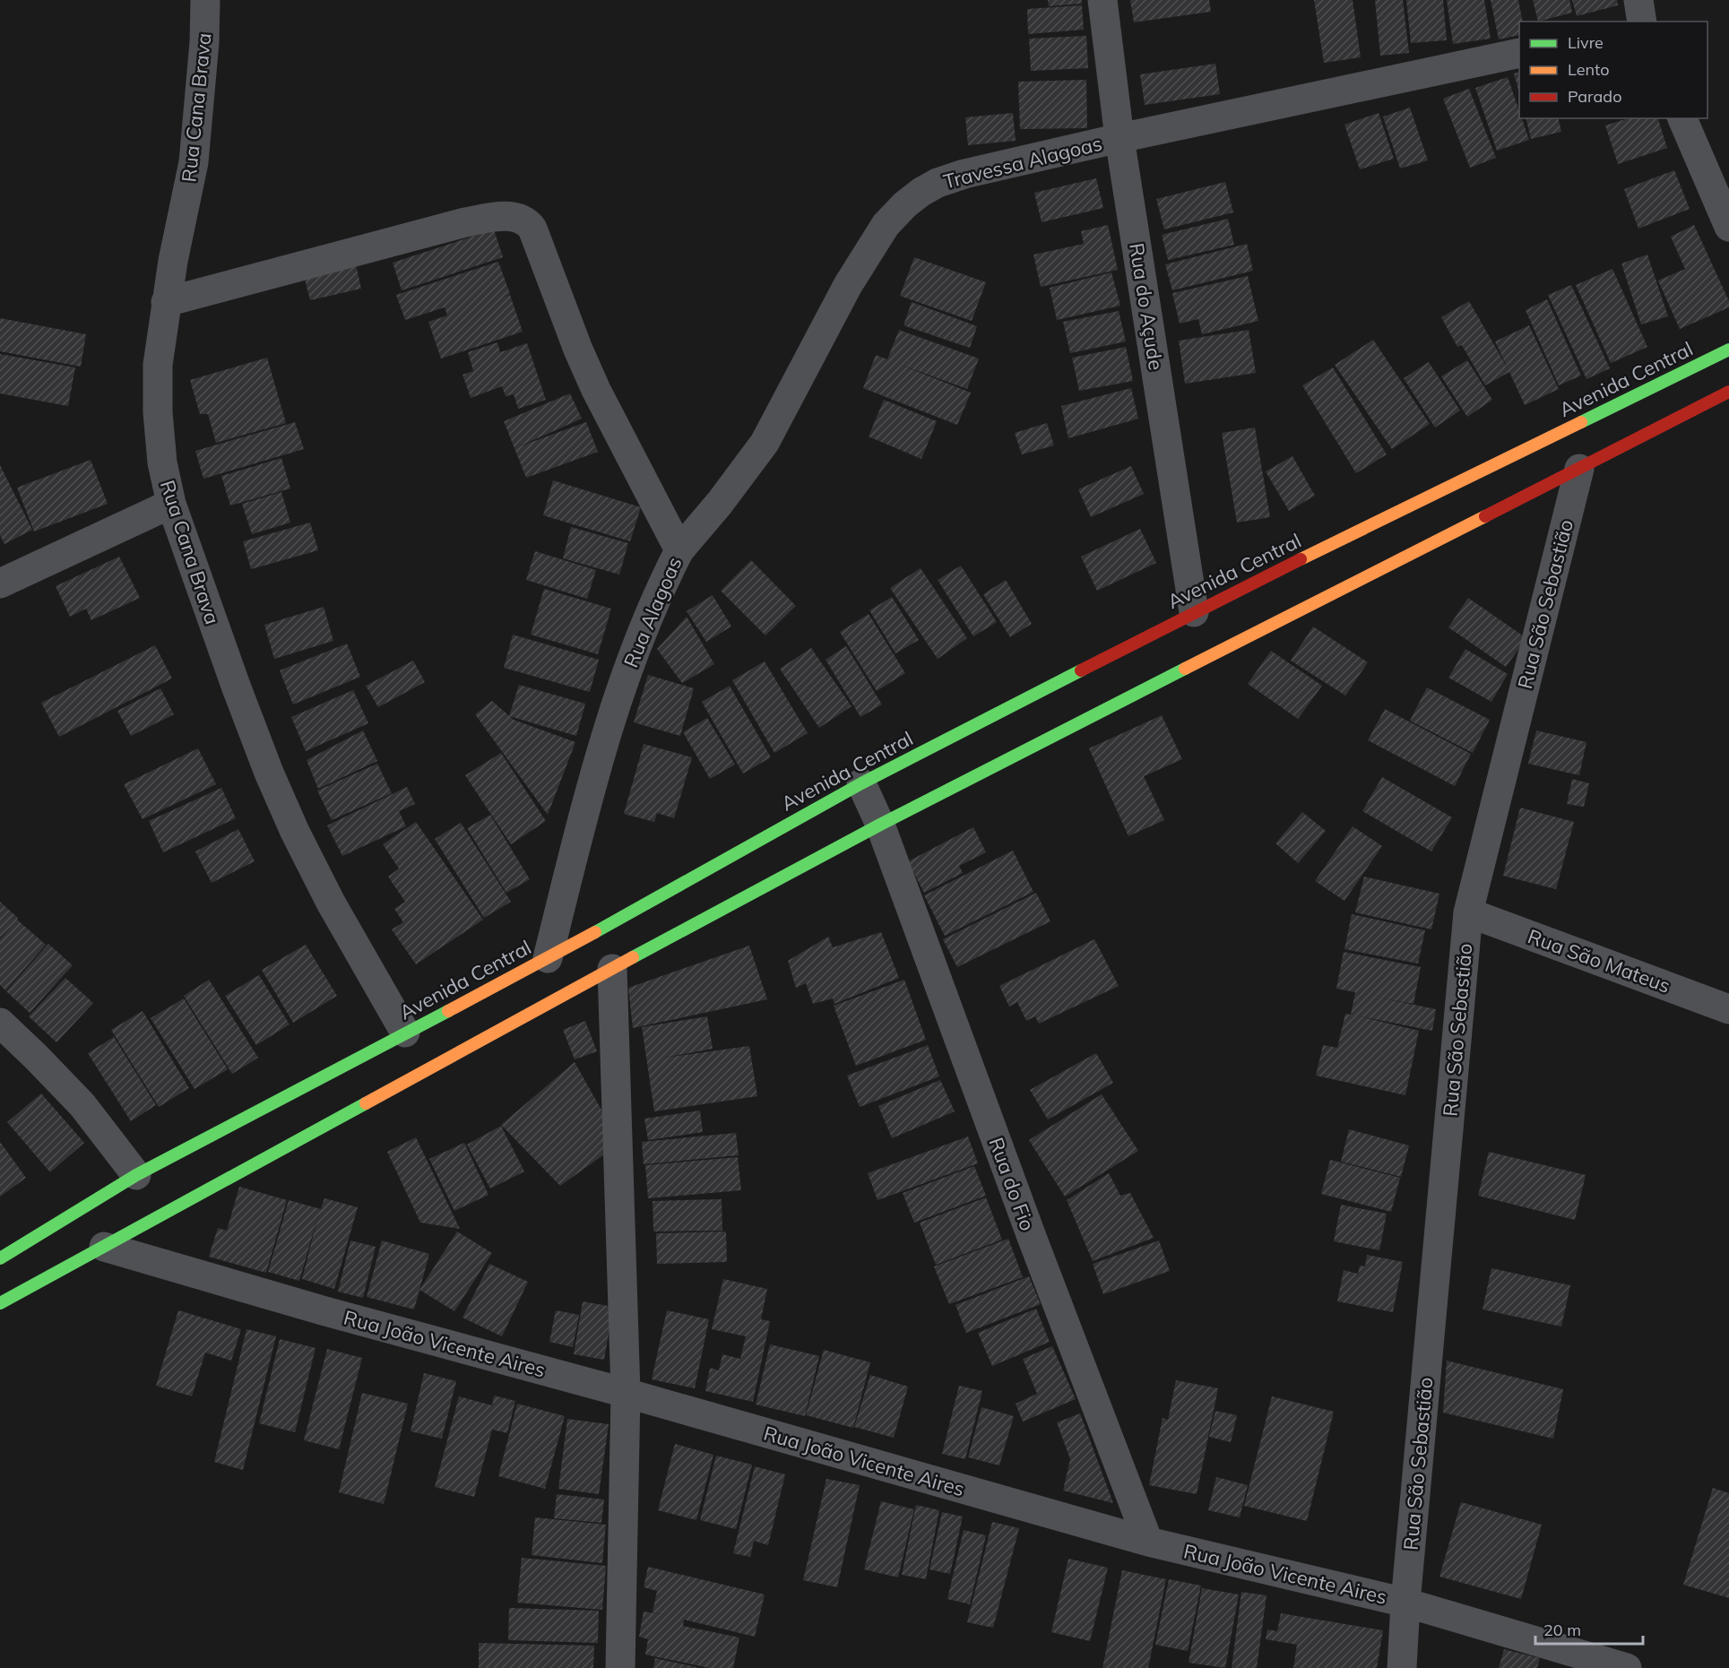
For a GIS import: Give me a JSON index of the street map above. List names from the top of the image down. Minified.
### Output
{"streets":{"main road":["Avenida Central"],"street":["Rua Cana Brava","Travessa Alagoas","Rua do Açude","Rua São Sebastião","Rua Alagoas","Rua São Mateus","Rua do Fio","Rua João Vicente Aires"]},"crossings":[["Rua Cana Brava","Avenida Central"],["Rua Cana Brava","Rua Alagoas"],["Travessa Alagoas","Rua do Açude"],["Travessa Alagoas","Rua Alagoas"],["Rua do Açude","Avenida Central"],["Avenida Central","Rua Alagoas"],["Avenida Central","Rua do Fio"],["Rua São Sebastião","Rua São Mateus"],["Rua São Sebastião","Rua João Vicente Aires"],["Rua do Fio","Rua João Vicente Aires"]],"legend":["Livre","Lento","Parado"],"scale_bar":"20 m"}
